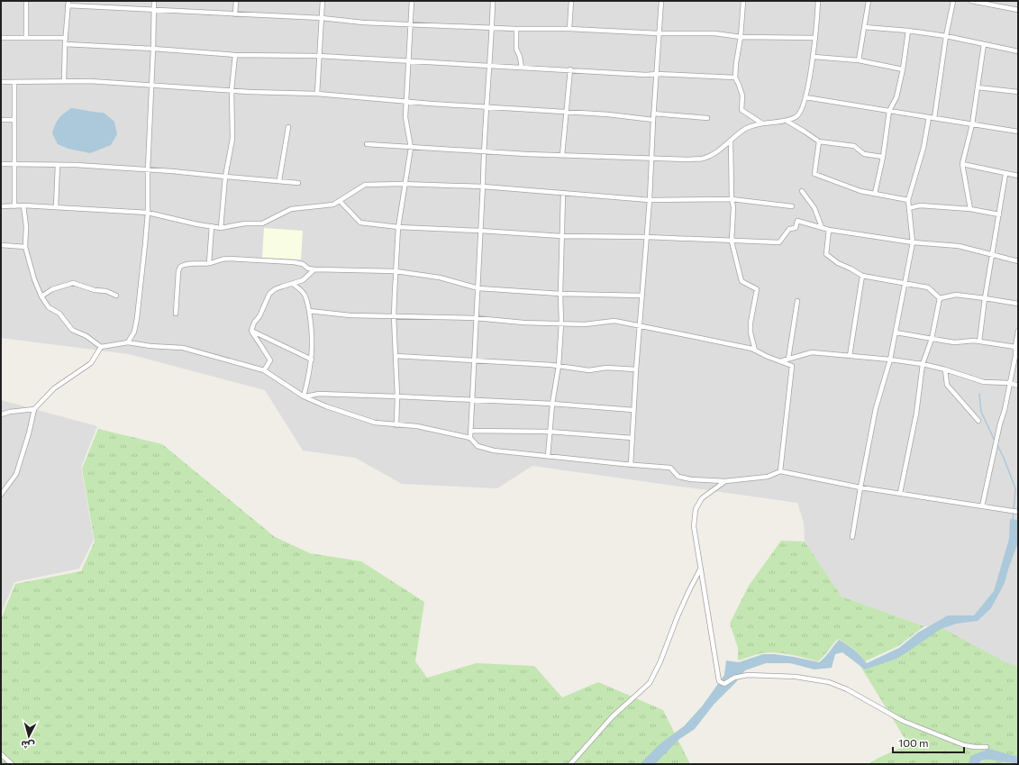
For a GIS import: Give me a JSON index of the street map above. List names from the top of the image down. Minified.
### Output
{"scale_bar":"100 m","north":"bottom"}
